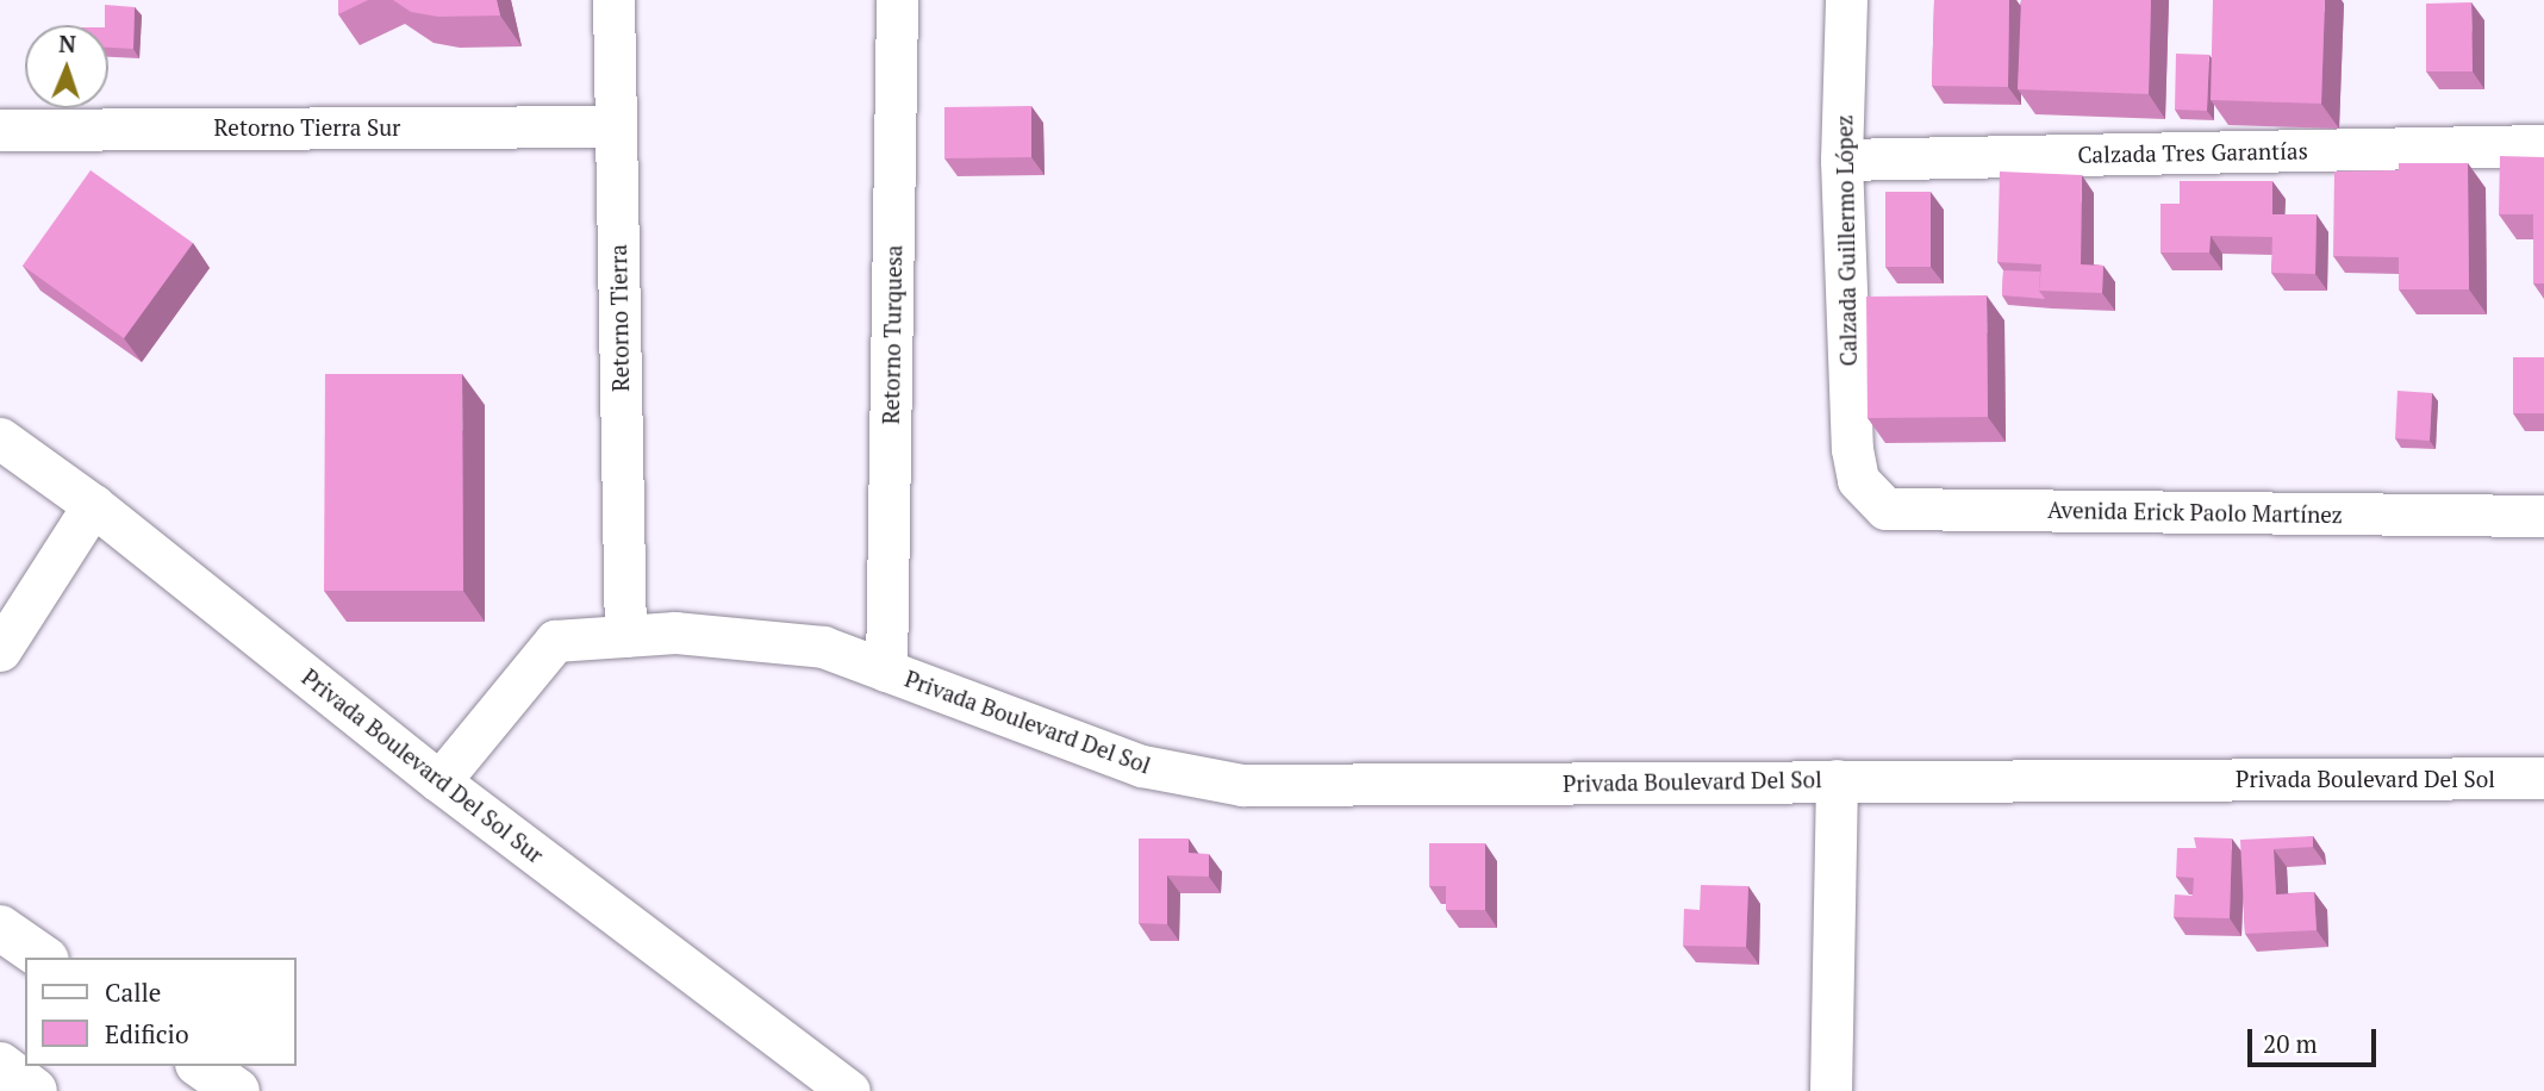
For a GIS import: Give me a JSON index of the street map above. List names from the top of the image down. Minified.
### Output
{"streets":{"street":["Retorno Tierra Sur","Calzada Tres Garantías","Calzada Guillermo López","Retorno Tierra","Retorno Turquesa","Avenida Erick Paolo Martínez","Privada Boulevard Del Sol","Privada Boulevard Del Sol Sur"]},"crossings":[["Retorno Tierra Sur","Retorno Tierra"],["Calzada Tres Garantías","Calzada Guillermo López"],["Calzada Guillermo López","Avenida Erick Paolo Martínez"],["Retorno Tierra","Privada Boulevard Del Sol"],["Retorno Turquesa","Privada Boulevard Del Sol"],["Privada Boulevard Del Sol","Privada Boulevard Del Sol Sur"]],"legend":["Calle","Edificio"],"scale_bar":"20 m","north":"top"}
